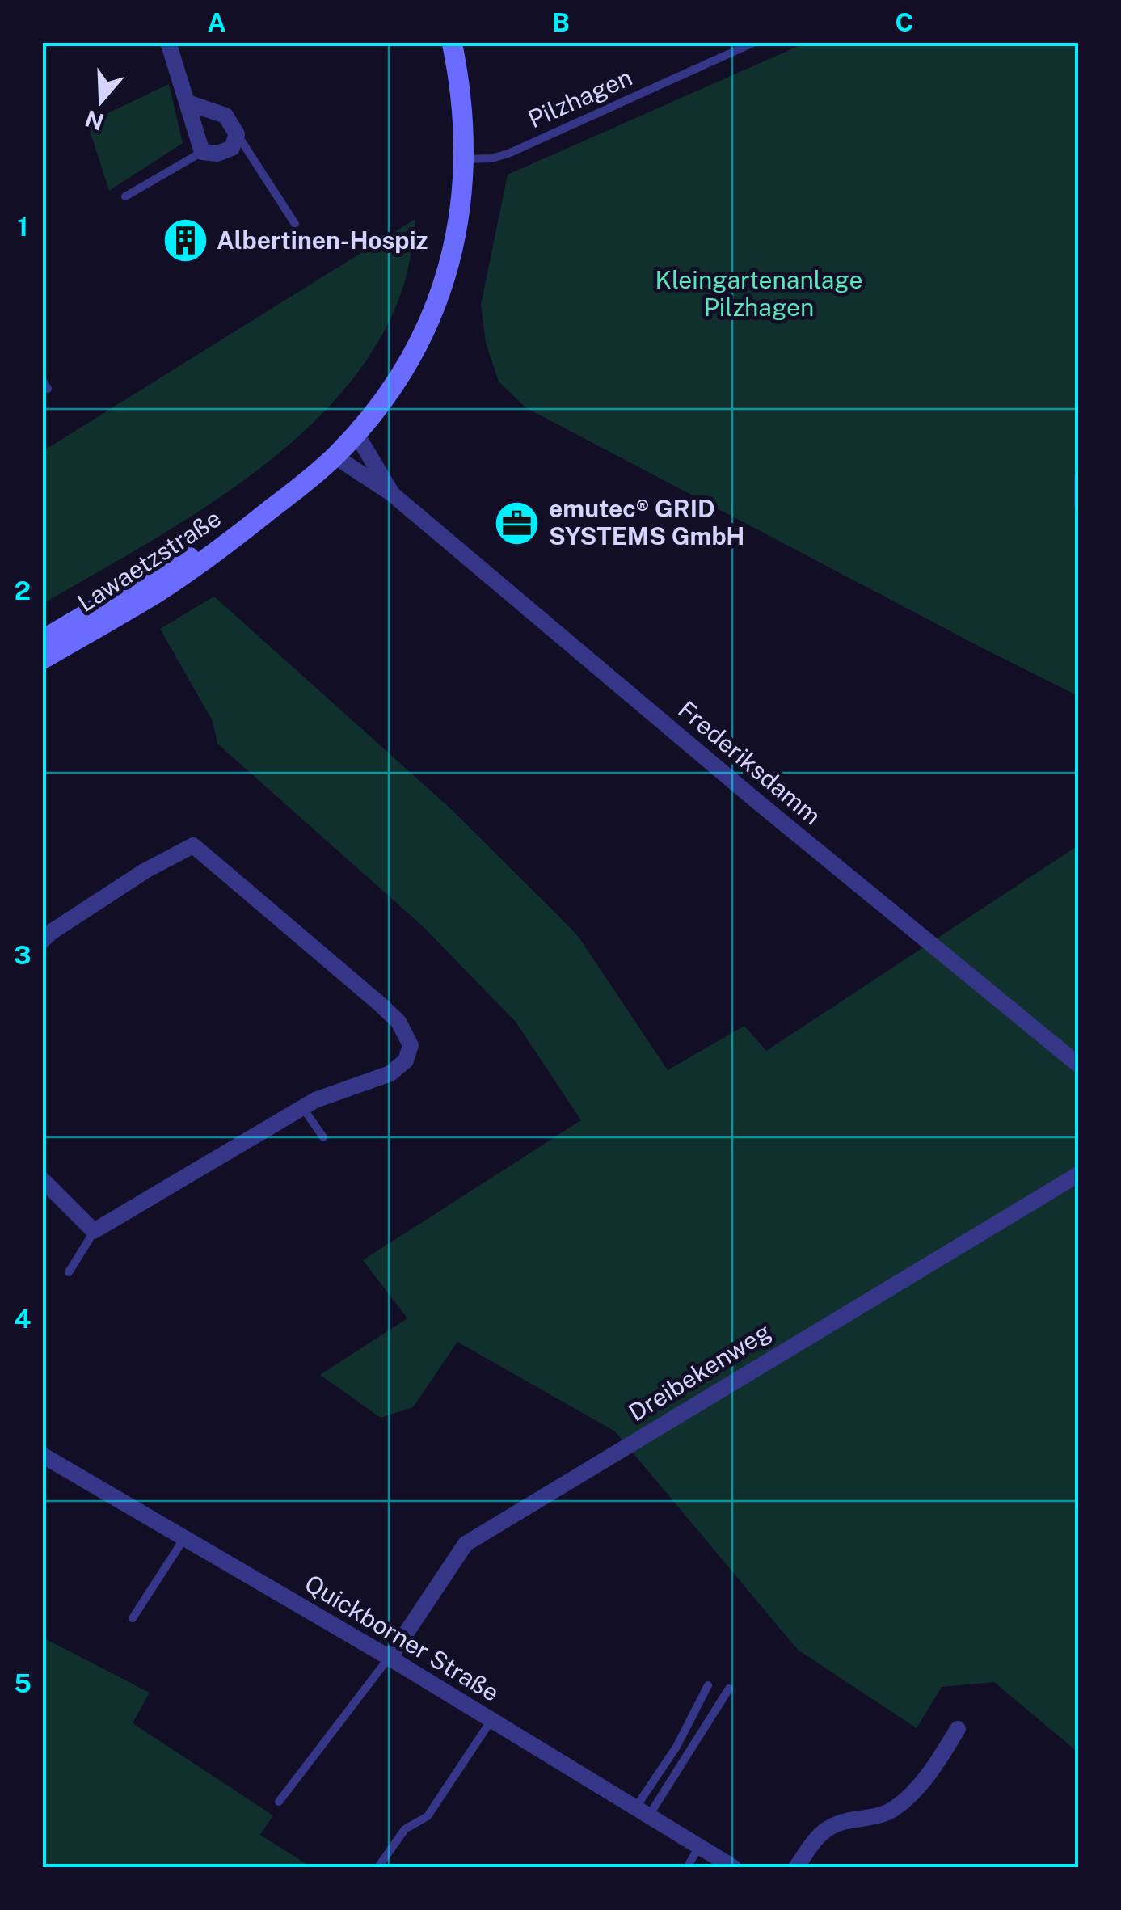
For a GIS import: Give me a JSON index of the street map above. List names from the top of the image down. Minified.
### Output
{"streets":{"street":["Lawaetzstraße","Frederiksdamm","Dreibekenweg","Quickborner Straße"],"lane":["Pilzhagen"]},"crossings":[["Pilzhagen","Lawaetzstraße"],["Lawaetzstraße","Frederiksdamm"],["Dreibekenweg","Quickborner Straße"]],"parks":["Kleingartenanlage Pilzhagen"],"places":{"building":["Albertinen-Hospiz"],"office":["emutec® GRID SYSTEMS GmbH"]},"north":"bottom","grid":{"columns":["A","B","C"],"rows":["1","2","3","4","5"]}}
